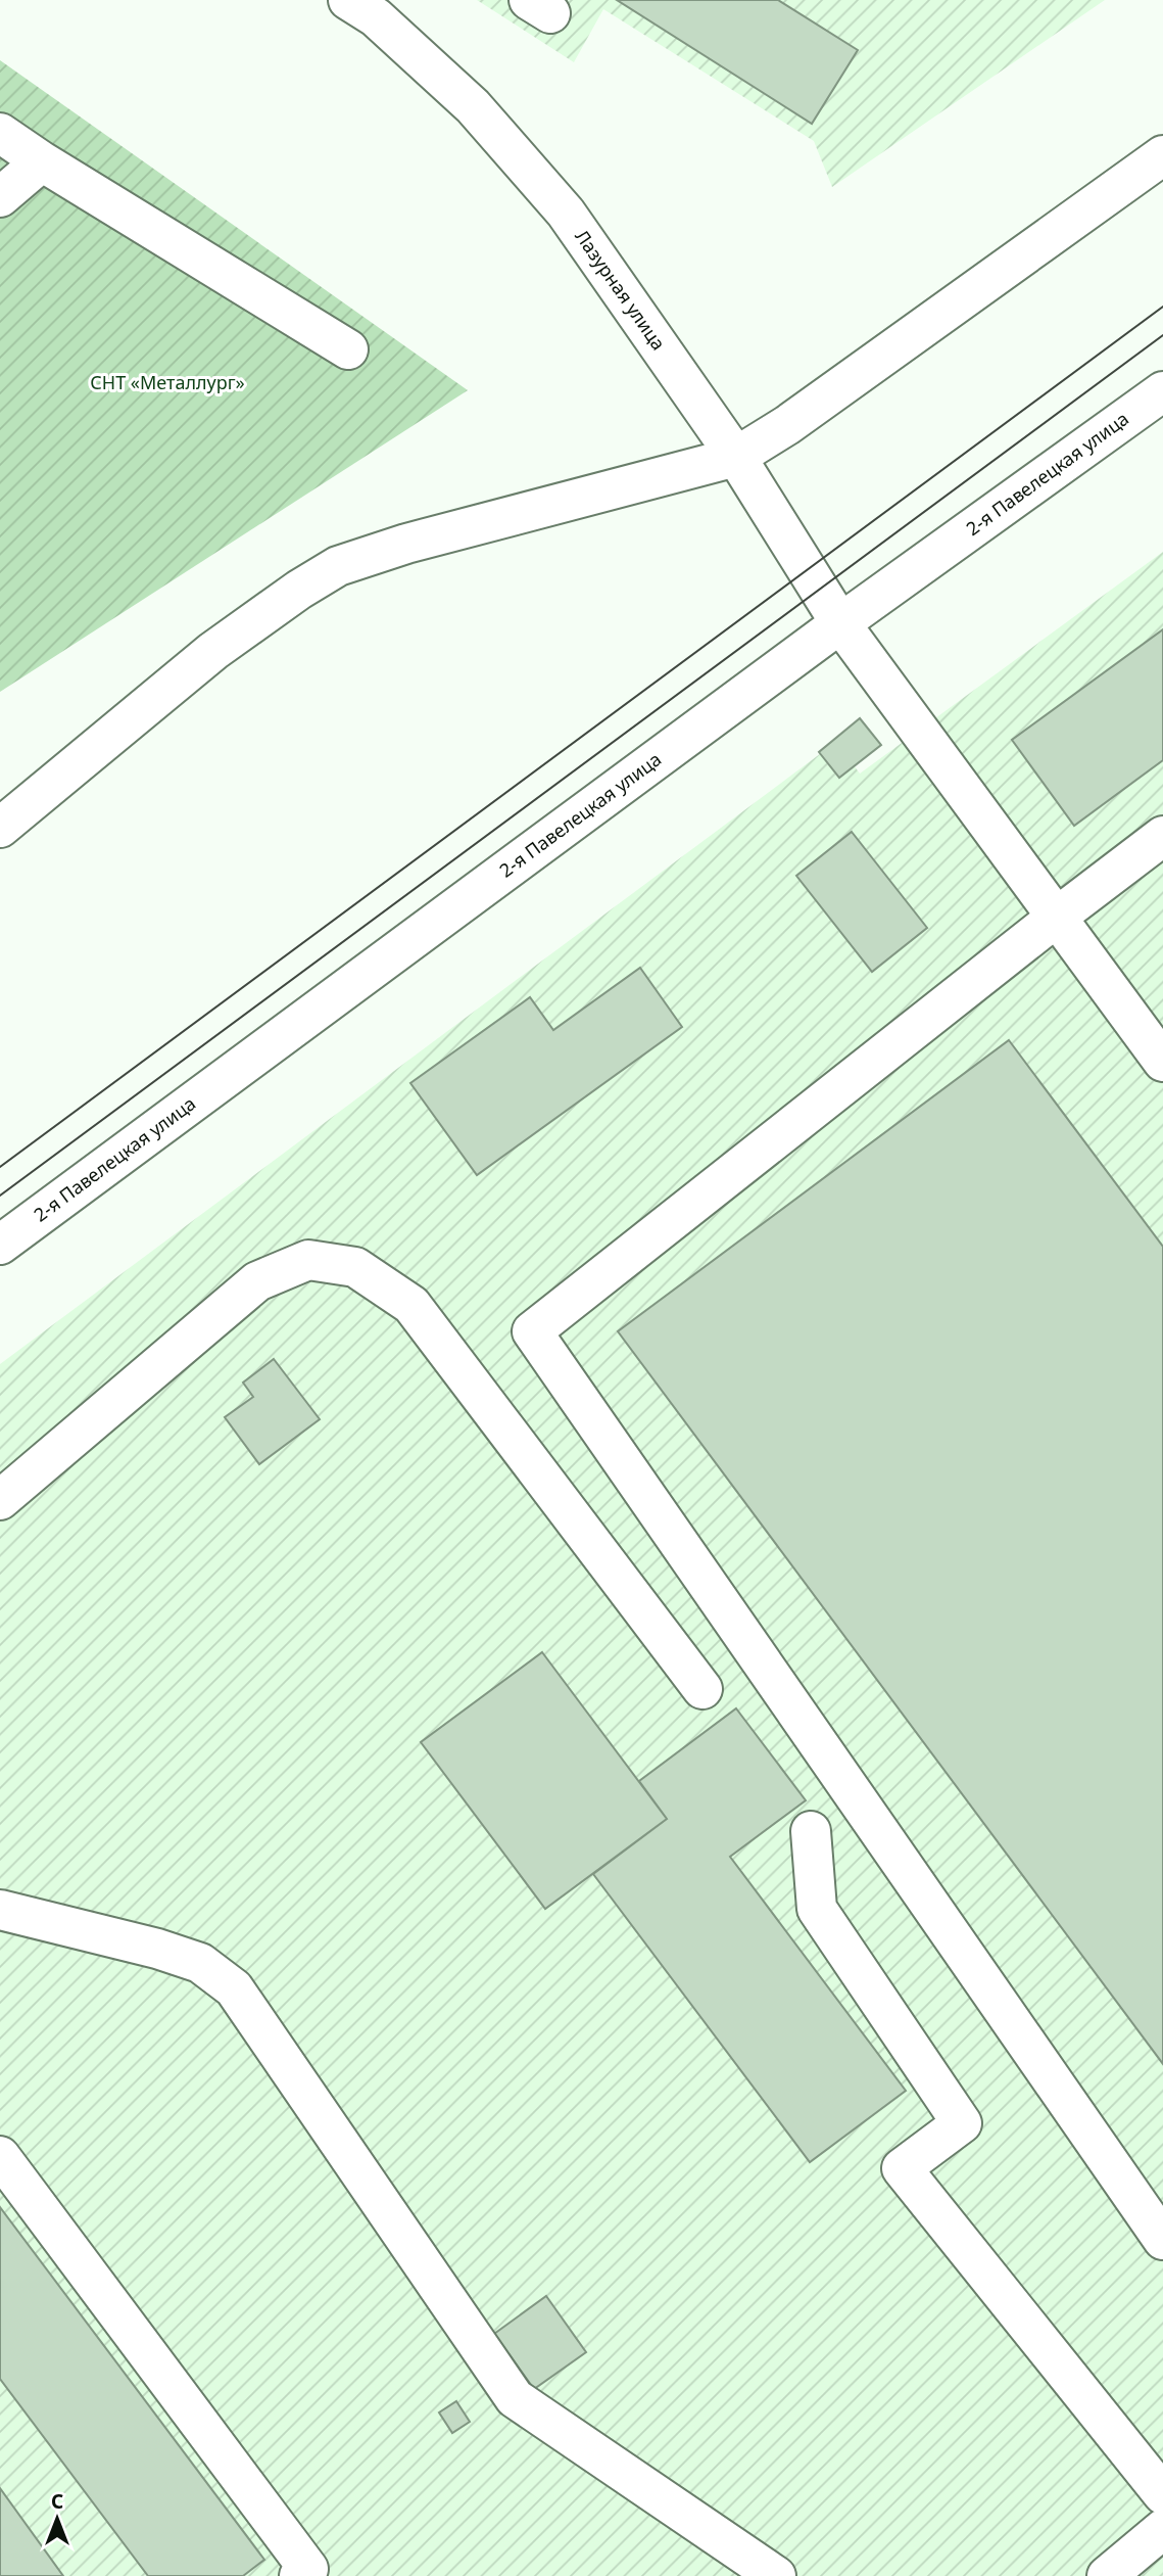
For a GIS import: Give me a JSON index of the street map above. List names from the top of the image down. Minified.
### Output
{"streets":{"main road":["Лазурная улица","2-я Павелецкая улица"]},"crossings":[["Лазурная улица","2-я Павелецкая улица"]],"parks":["СНТ «Металлург»"],"north":"top"}
